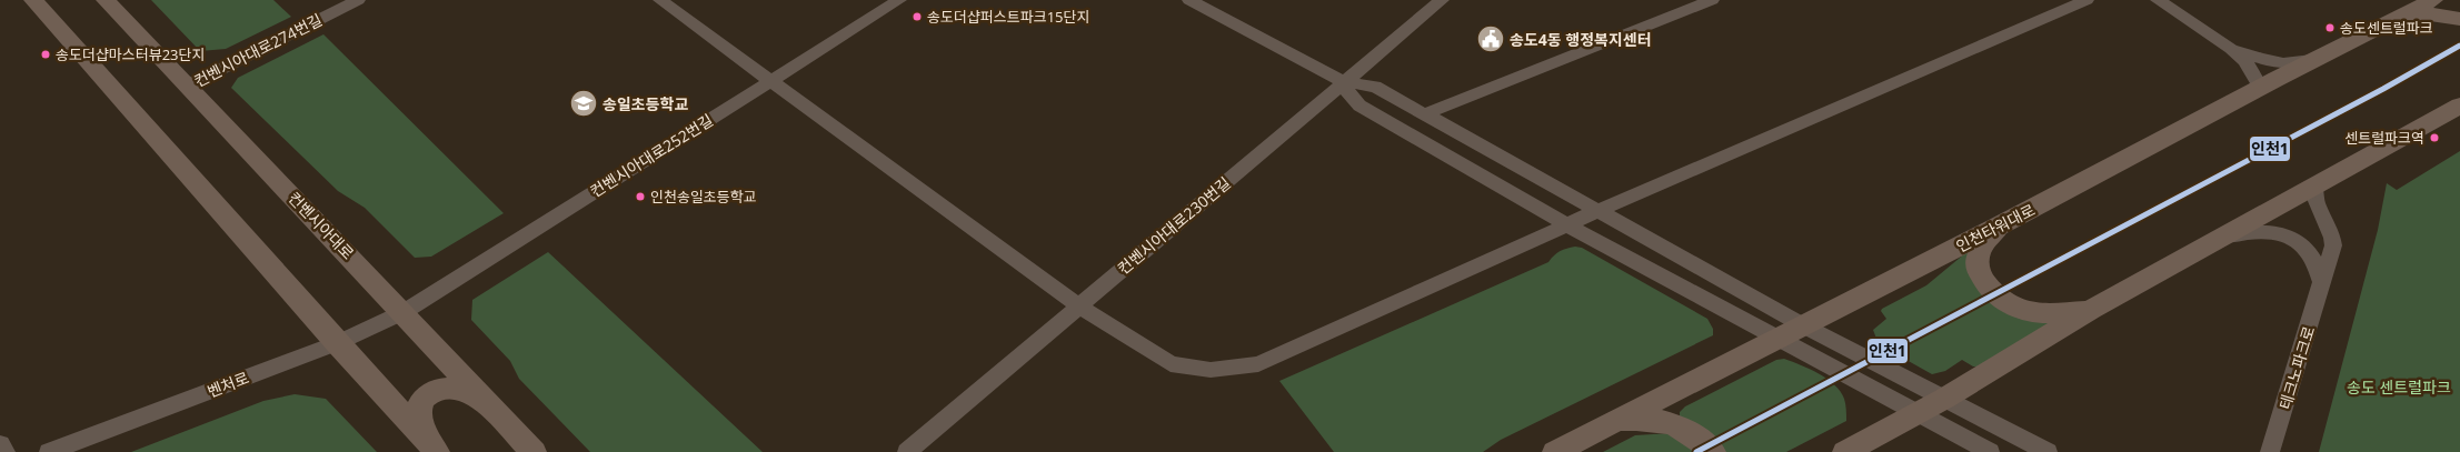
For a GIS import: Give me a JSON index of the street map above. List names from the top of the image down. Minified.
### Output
{"streets":{"main road":["컨벤시아대로","인천타워대로"],"street":["컨벤시아대로274번길","컨벤시아대로252번길","컨벤시아대로230번길","테크노파크로","벤처로"]},"crossings":[["컨벤시아대로274번길","컨벤시아대로"],["컨벤시아대로252번길","컨벤시아대로"],["컨벤시아대로252번길","벤처로"],["컨벤시아대로","벤처로"]],"parks":["송도 센트럴파크"],"places":{"other":["송도더샵퍼스트파크15단지","송도센트럴파크","송도더샵마스터뷰23단지","센트럴파크역","인천송일초등학교"],"public building":["송도4동 행정복지센터"],"school or university":["송일초등학교"]},"lines":["transit line 인천1"]}
